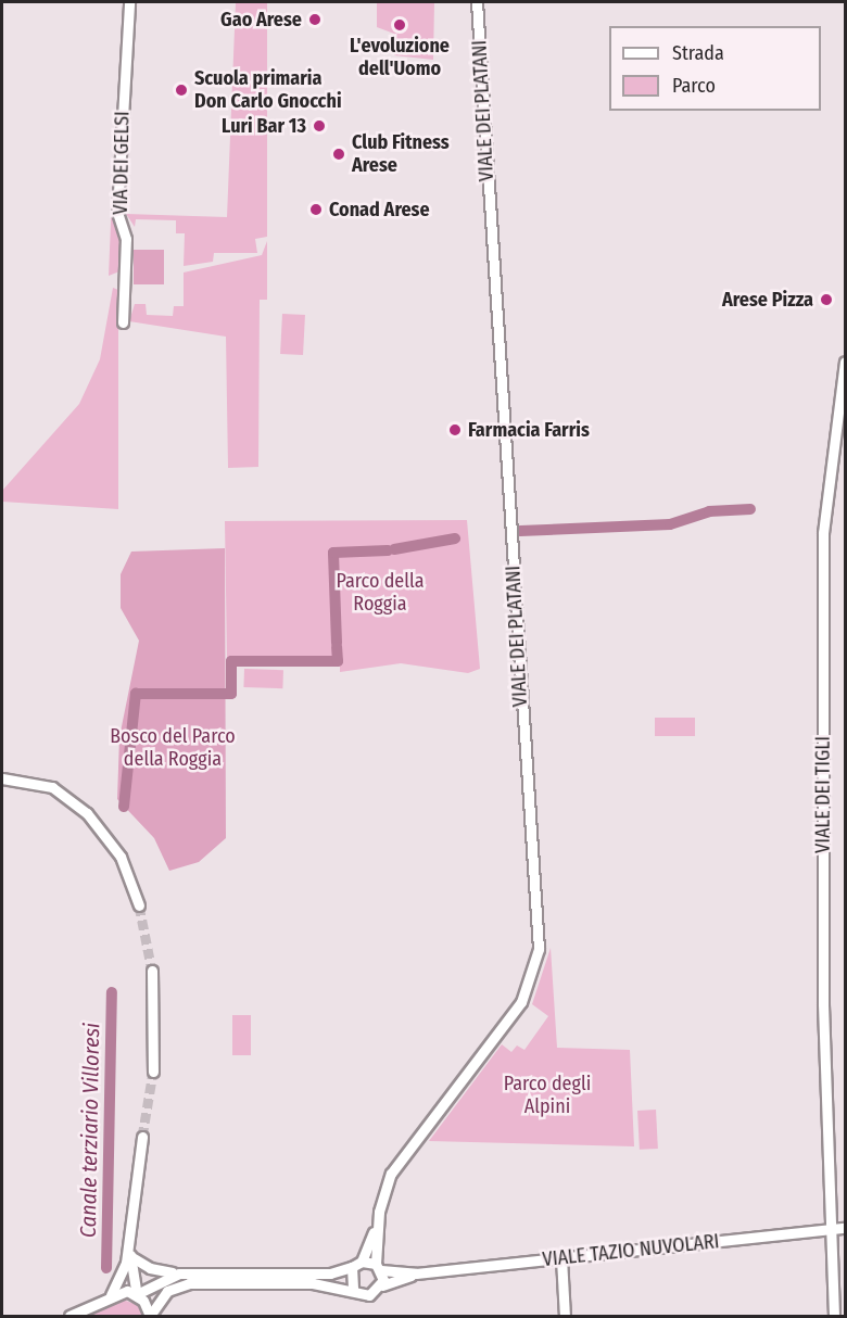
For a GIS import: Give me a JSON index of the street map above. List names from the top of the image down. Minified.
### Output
{"streets":{"street":["VIALE DEI PLATANI","VIA DEI GELSI","VIALE DEI TIGLI","VIALE TAZIO NUVOLARI"]},"crossings":[["VIALE DEI PLATANI","VIALE TAZIO NUVOLARI"],["VIALE DEI TIGLI","VIALE TAZIO NUVOLARI"]],"water":["Canale terziario Villoresi"],"parks":["Parco della Roggia","Bosco del Parco della Roggia","Parco degli Alpini"],"places":["Gao Arese","L'evoluzione dell'Uomo","Scuola primaria Don Carlo Gnocchi","Luri Bar 13","Club Fitness Arese","Conad Arese","Arese Pizza","Farmacia Farris"],"legend":["Strada","Parco"]}
